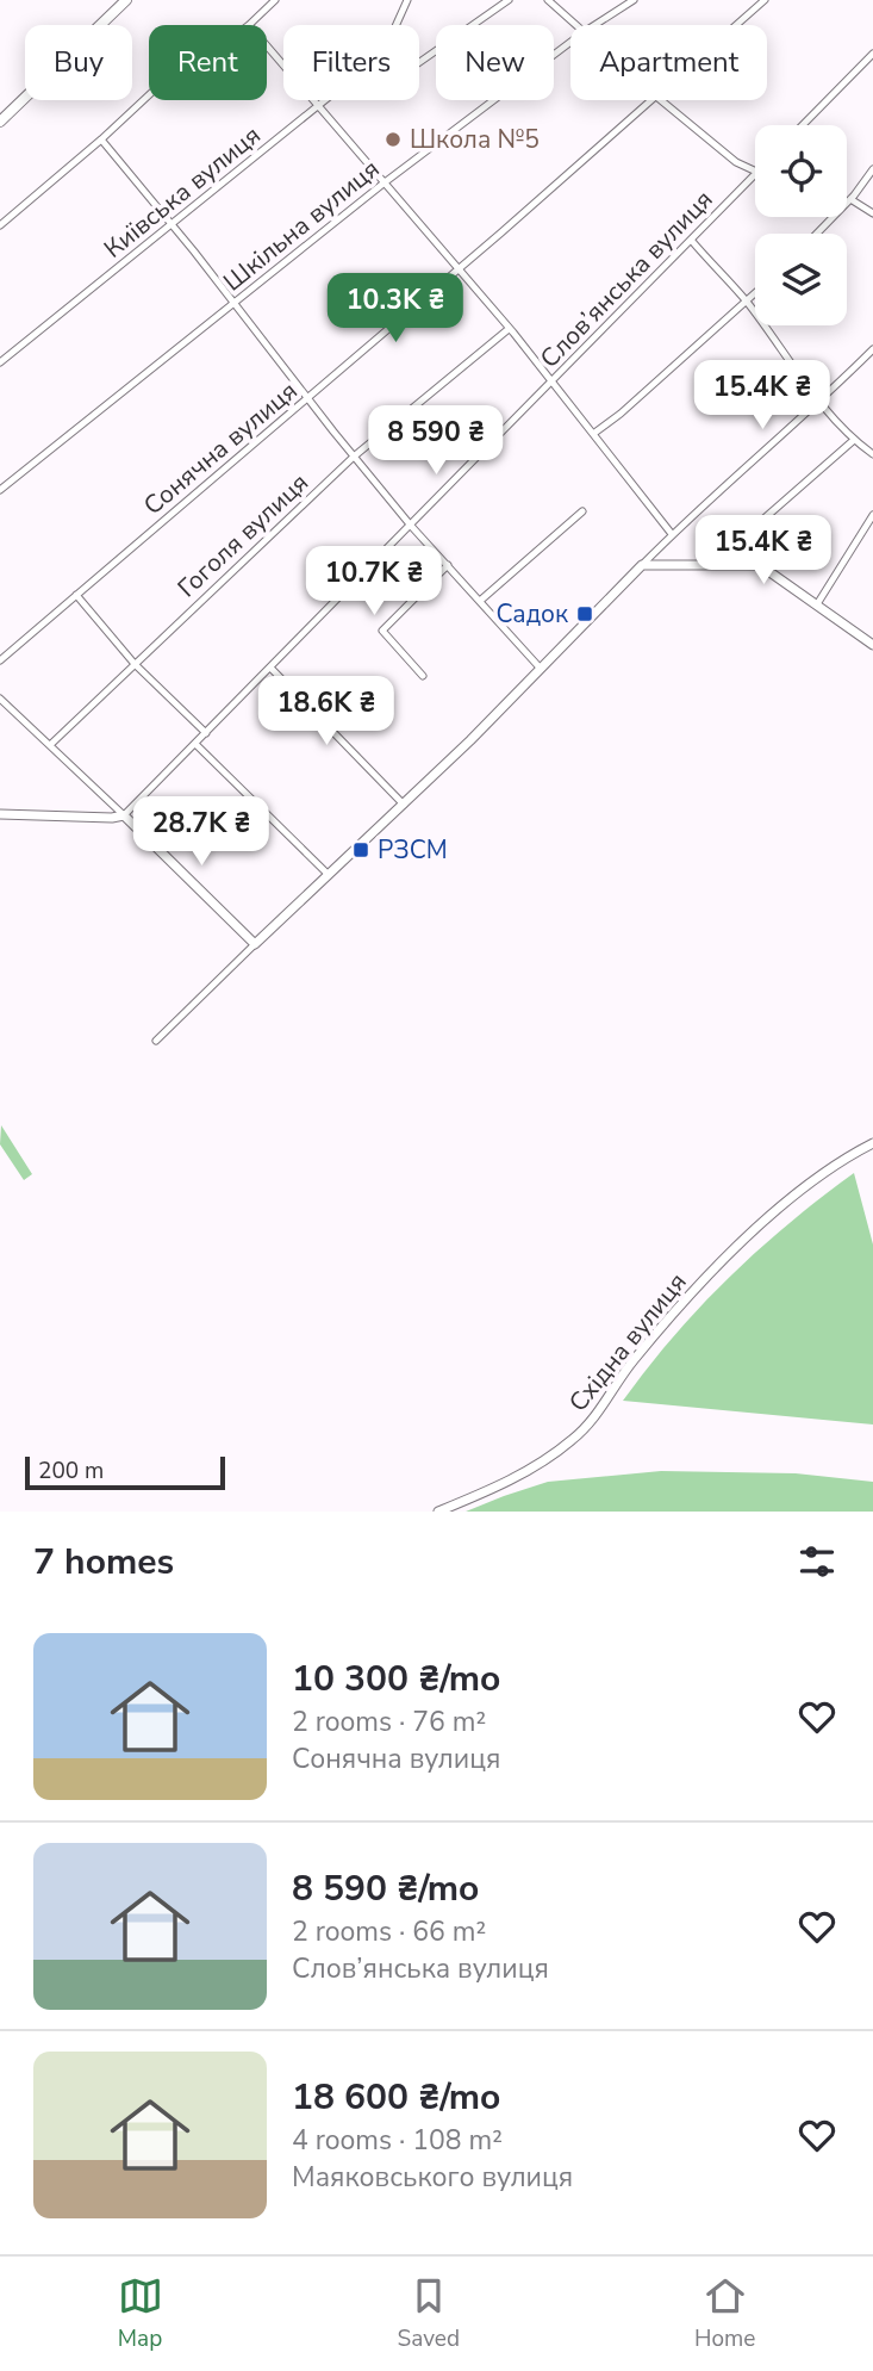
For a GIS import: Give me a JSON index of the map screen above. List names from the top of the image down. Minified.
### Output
{"streets":{"street":["Київська вулиця","Шкільна вулиця","Слов’янська вулиця","Сонячна вулиця","Гоголя вулиця","Східна вулиця"]},"places":{"other":["Школа №5"],"transit":["Садок","РЗСМ"]},"scale_bar":"200 m","page":{"chip":["Buy","Rent","Filters","New","Apartment"],"price":["10.3K ₴","15.4K ₴","8 590 ₴","15.4K ₴","10.7K ₴","18.6K ₴","28.7K ₴"],"scale":"200 m","heading":"7 homes","list":[{"name":"10 300 ₴/mo","note":"2 rooms · 76 m² · Сонячна вулиця"},{"name":"8 590 ₴/mo","note":"2 rooms · 66 m² · Слов’янська вулиця"},{"name":"18 600 ₴/mo","note":"4 rooms · 108 m² · Маяковського вулиця"}],"tabs":["Map","Saved","Home"]}}
